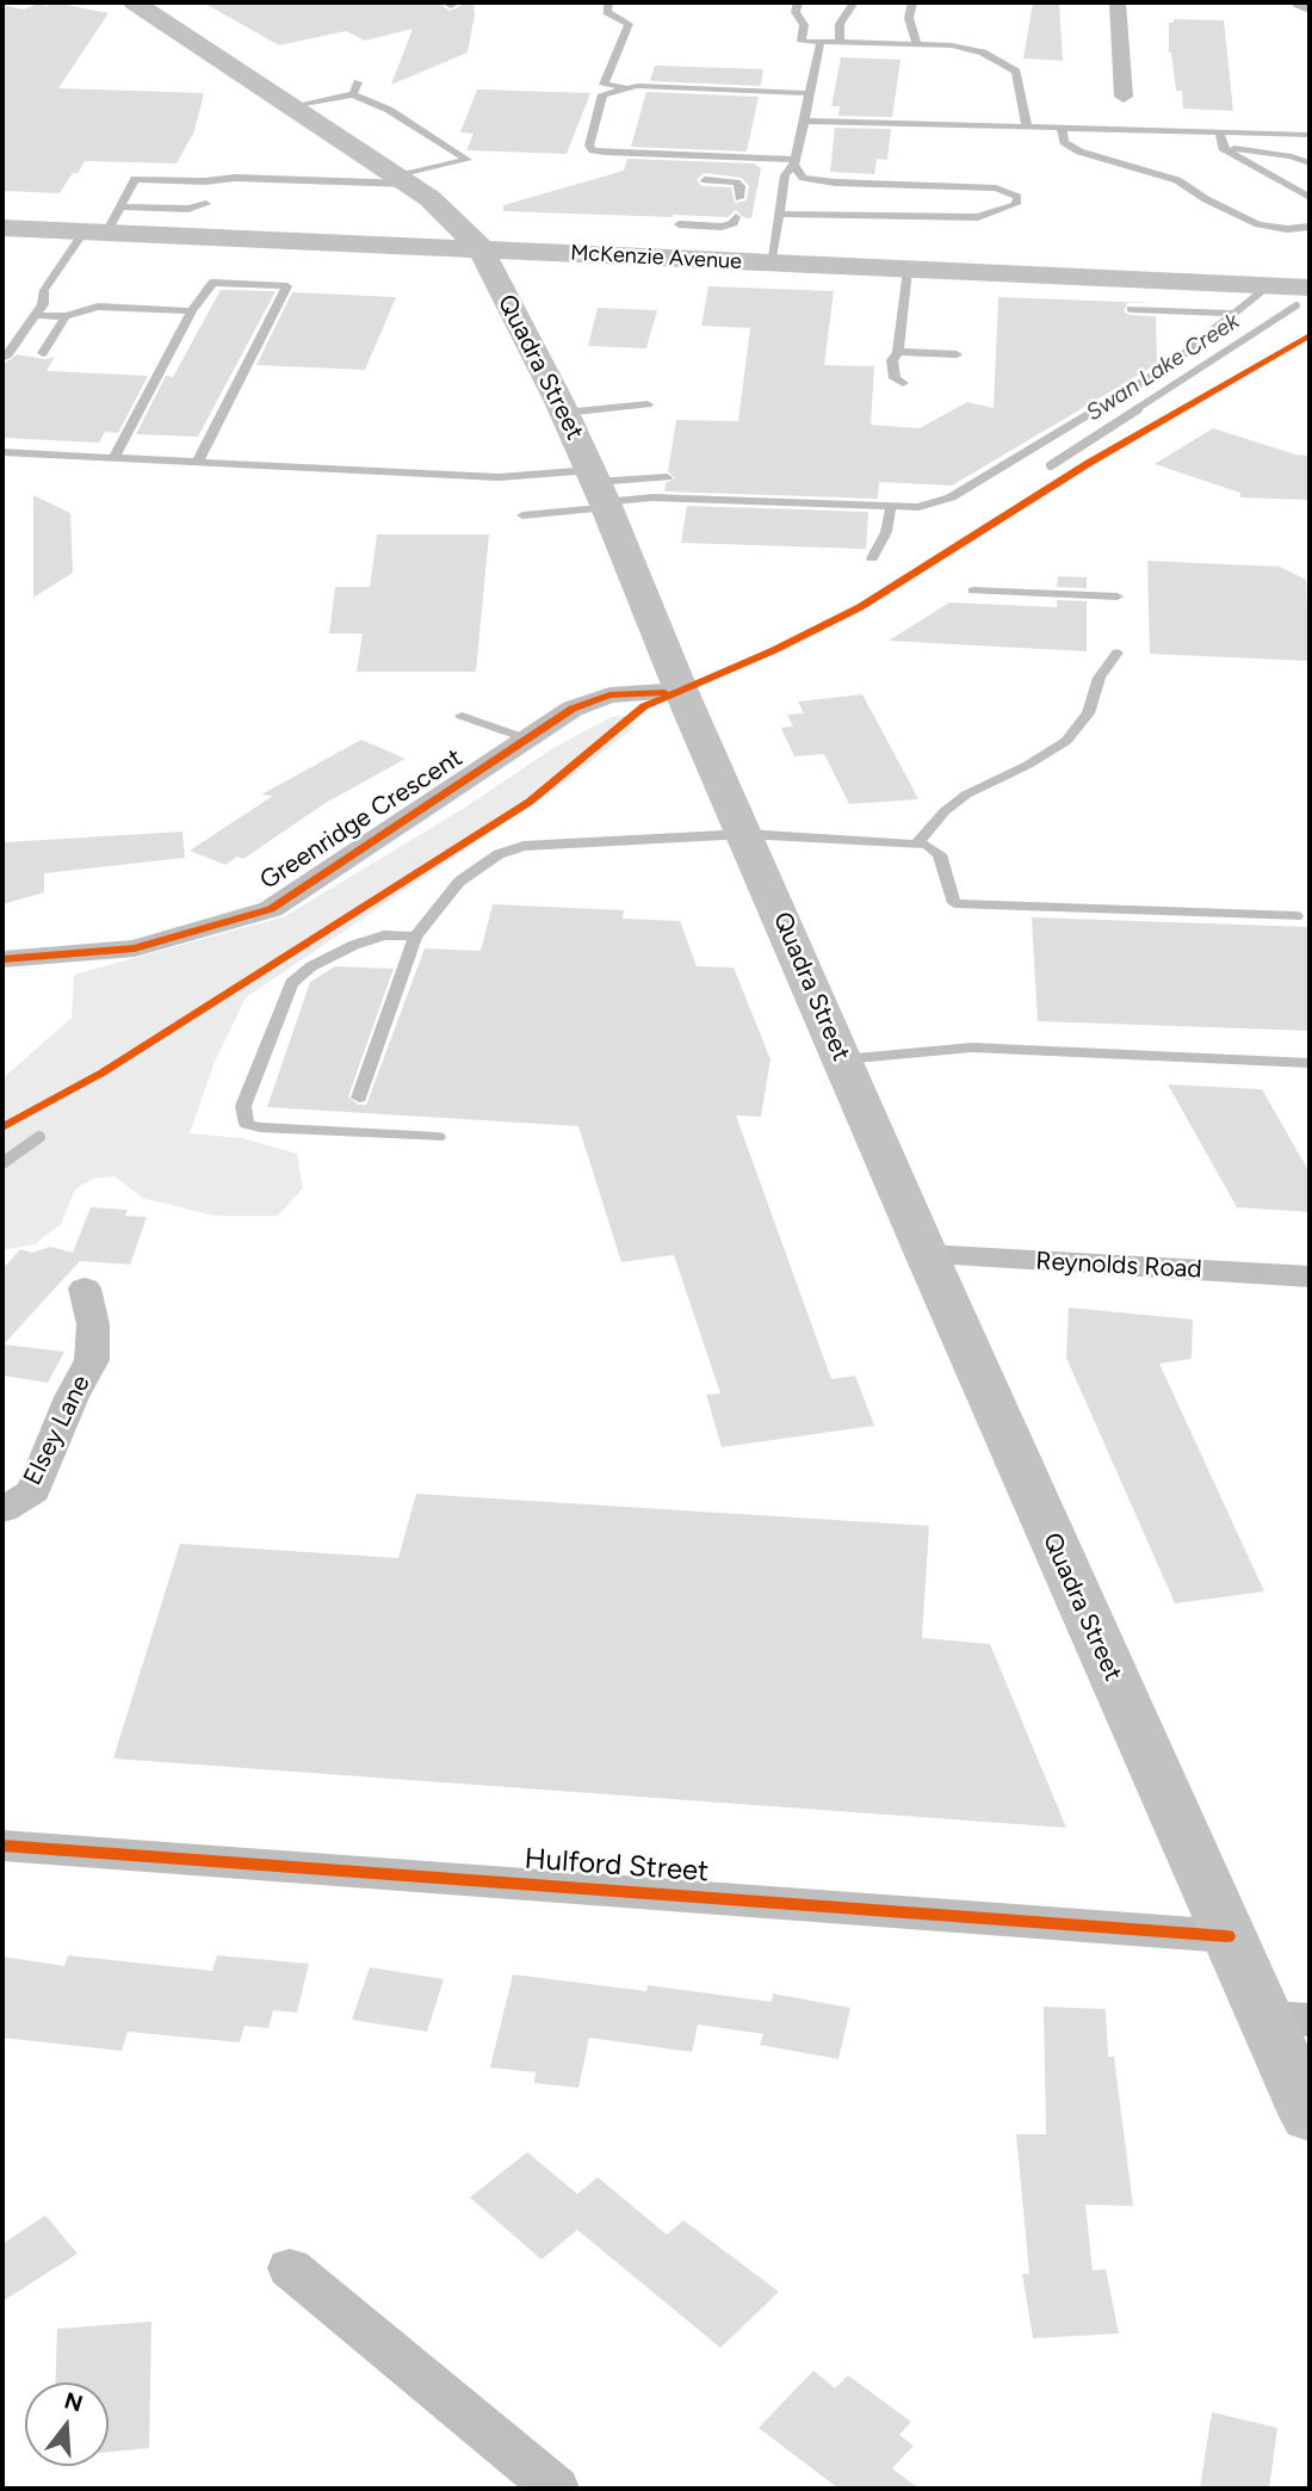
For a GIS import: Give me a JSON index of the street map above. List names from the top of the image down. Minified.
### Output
{"streets":{"main road":["McKenzie Avenue","Quadra Street"],"street":["Greenridge Crescent","Reynolds Road","Elsey Lane","Hulford Street"]},"crossings":[["McKenzie Avenue","Quadra Street"],["Quadra Street","Greenridge Crescent"],["Quadra Street","Reynolds Road"],["Quadra Street","Hulford Street"]],"water":["Swan Lake Creek"],"north":"top"}
